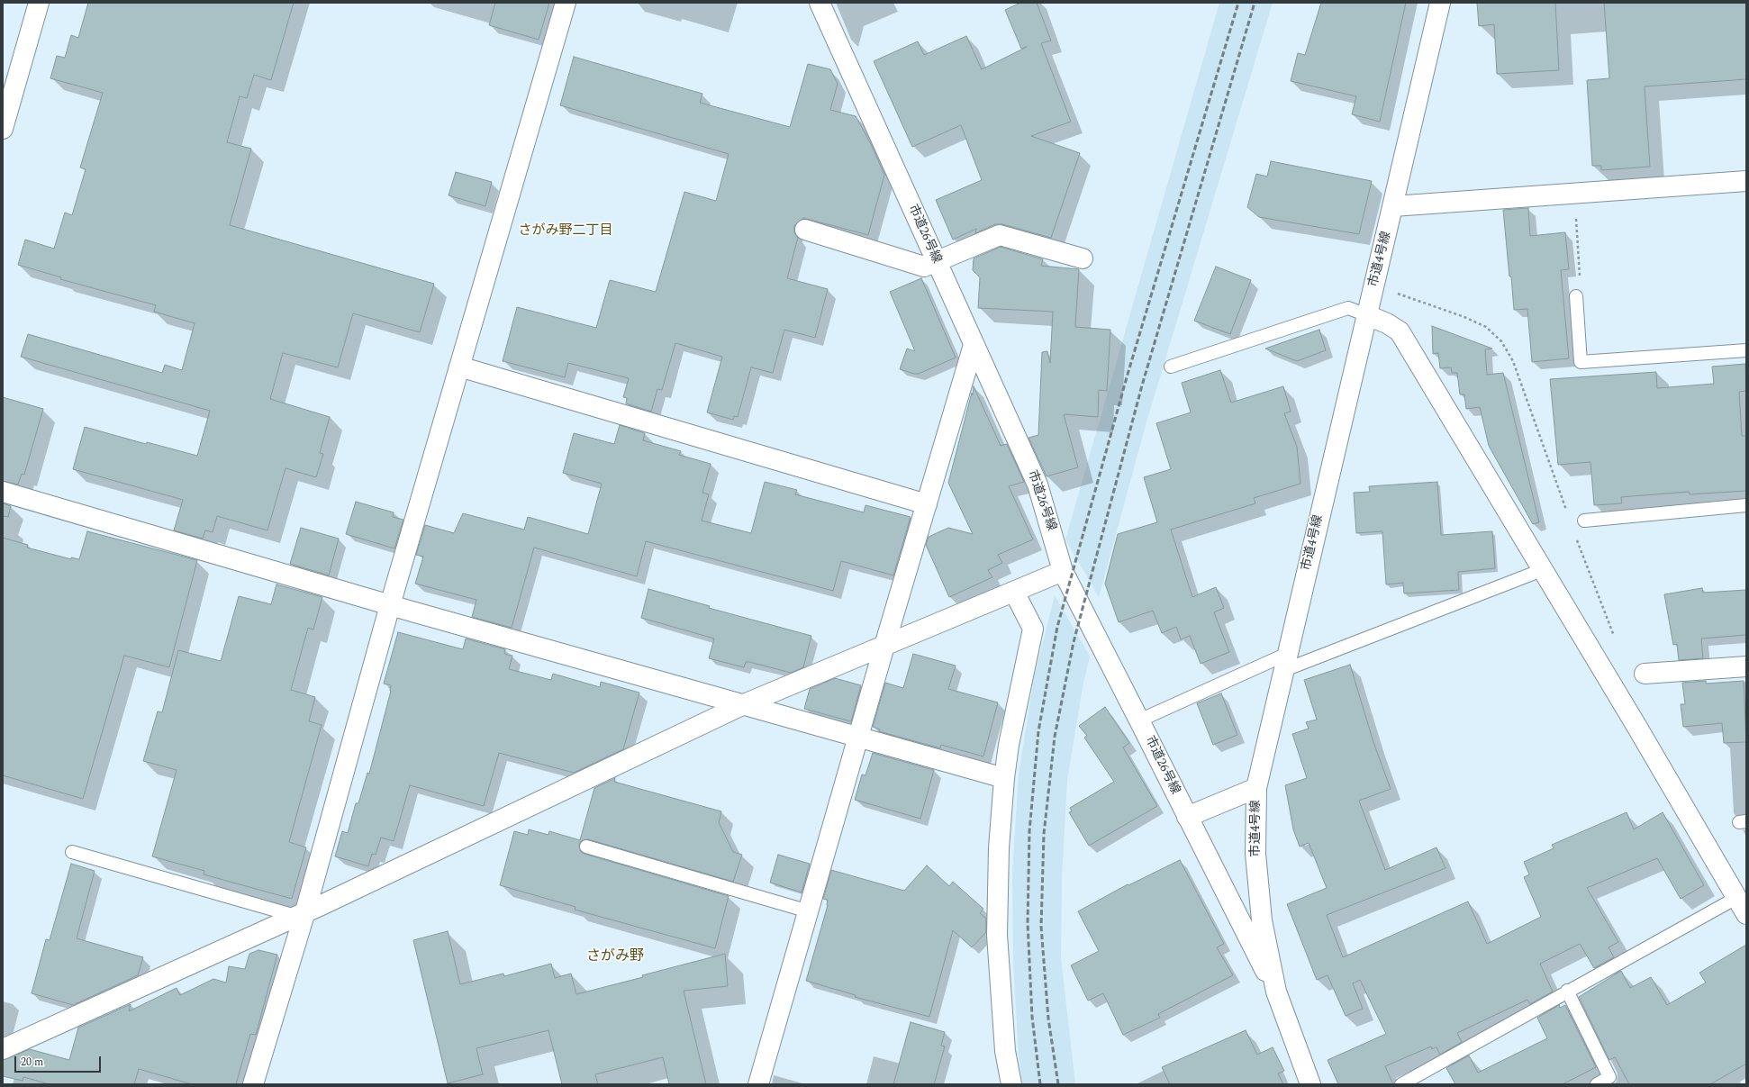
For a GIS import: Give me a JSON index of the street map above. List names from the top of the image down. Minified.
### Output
{"streets":{"street":["市道26号線","市道4号線"]},"crossings":[["市道26号線","市道4号線"]],"districts":["さがみ野二丁目","さがみ野"],"scale_bar":"20 m"}
